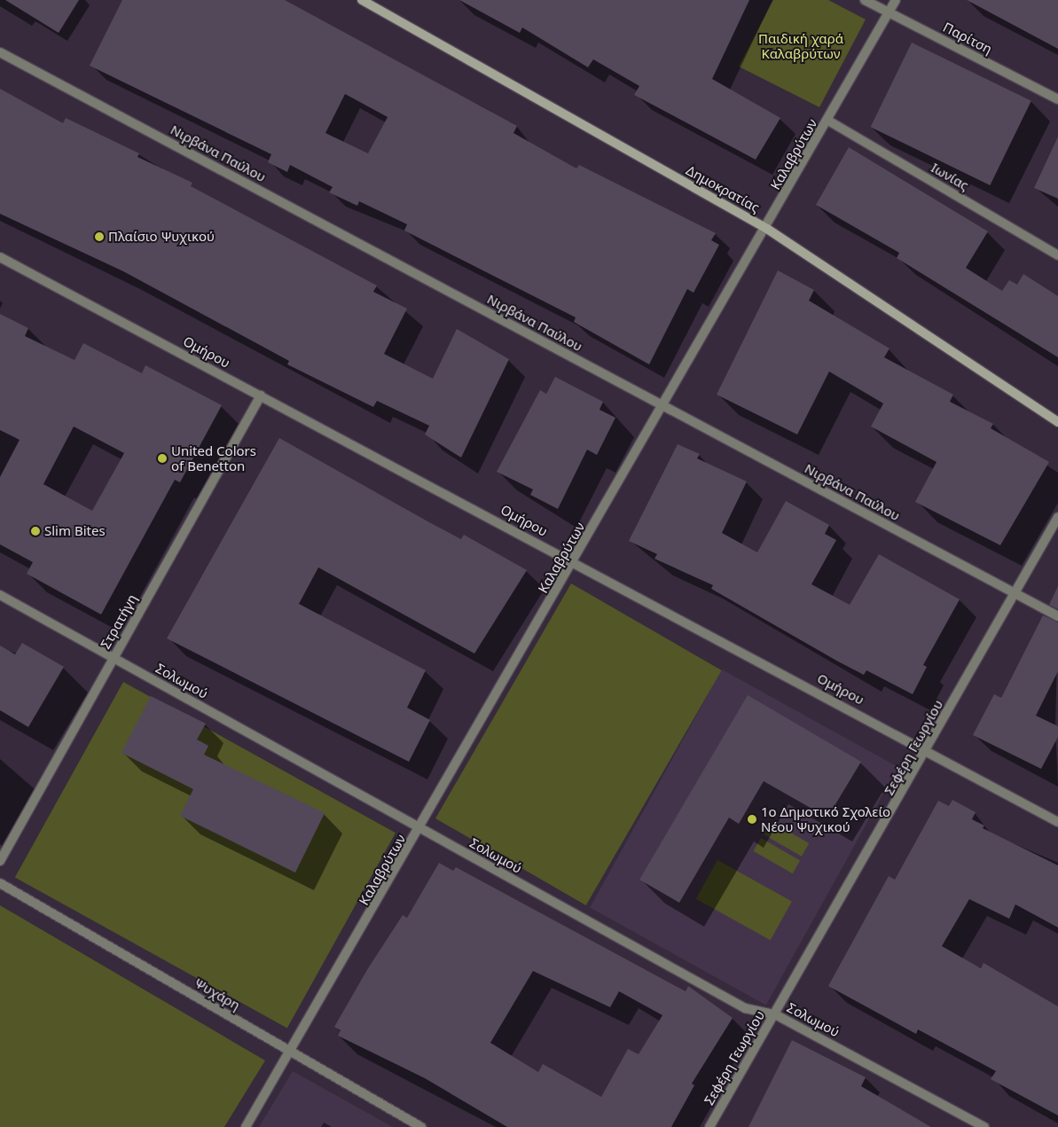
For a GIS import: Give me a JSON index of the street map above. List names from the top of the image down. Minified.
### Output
{"streets":{"street":["Παρίτση","Νιρβάνα Παύλου","Καλαβρύτων","Ιωνίας","Δημοκρατίας","Ομήρου","Στρατήγη","Σολωμού","Σεφέρη Γεωργίου","Ψυχάρη"]},"crossings":[["Παρίτση","Καλαβρύτων"],["Νιρβάνα Παύλου","Καλαβρύτων"],["Νιρβάνα Παύλου","Σεφέρη Γεωργίου"],["Καλαβρύτων","Ιωνίας"],["Καλαβρύτων","Δημοκρατίας"],["Καλαβρύτων","Ομήρου"],["Καλαβρύτων","Σολωμού"],["Καλαβρύτων","Ψυχάρη"],["Ομήρου","Στρατήγη"],["Ομήρου","Σεφέρη Γεωργίου"],["Στρατήγη","Σολωμού"],["Σολωμού","Σεφέρη Γεωργίου"]],"parks":["Παιδική χαρά Καλαβρύτων"],"places":["Πλαίσιο Ψυχικού","United Colors of Benetton","Slim Bites","1ο Δημοτικό Σχολείο Νέου Ψυχικού"]}
